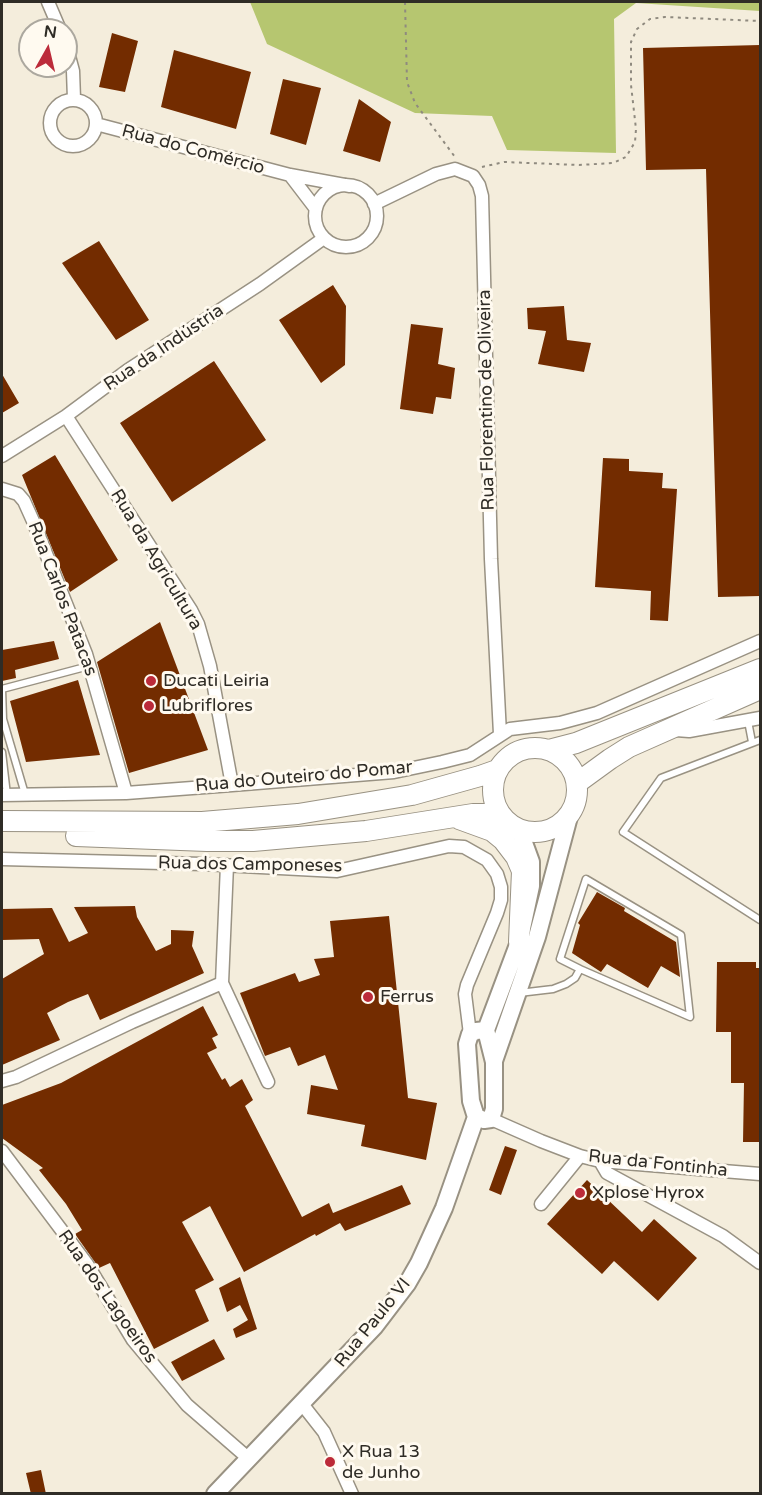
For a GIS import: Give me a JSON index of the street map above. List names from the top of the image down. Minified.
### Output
{"streets":{"main road":["Rua Paulo VI"],"street":["Rua do Comércio","Rua da Indústria","Rua Florentino de Oliveira","Rua da Agricultura","Rua Carlos Patacas","Rua do Outeiro do Pomar","Rua dos Camponeses","Rua da Fontinha","Rua dos Lagoeiros"]},"crossings":[["Rua do Comércio","Rua da Indústria"],["Rua da Indústria","Rua da Agricultura"],["Rua Florentino de Oliveira","Rua do Outeiro do Pomar"],["Rua da Agricultura","Rua do Outeiro do Pomar"],["Rua Carlos Patacas","Rua do Outeiro do Pomar"],["Rua dos Camponeses","Rua Paulo VI"],["Rua da Fontinha","Rua Paulo VI"],["Rua dos Lagoeiros","Rua Paulo VI"]],"places":["Ducati Leiria","Lubriflores","Ferrus","Xplose Hyrox","X Rua 13 de Junho"],"north":"top"}
